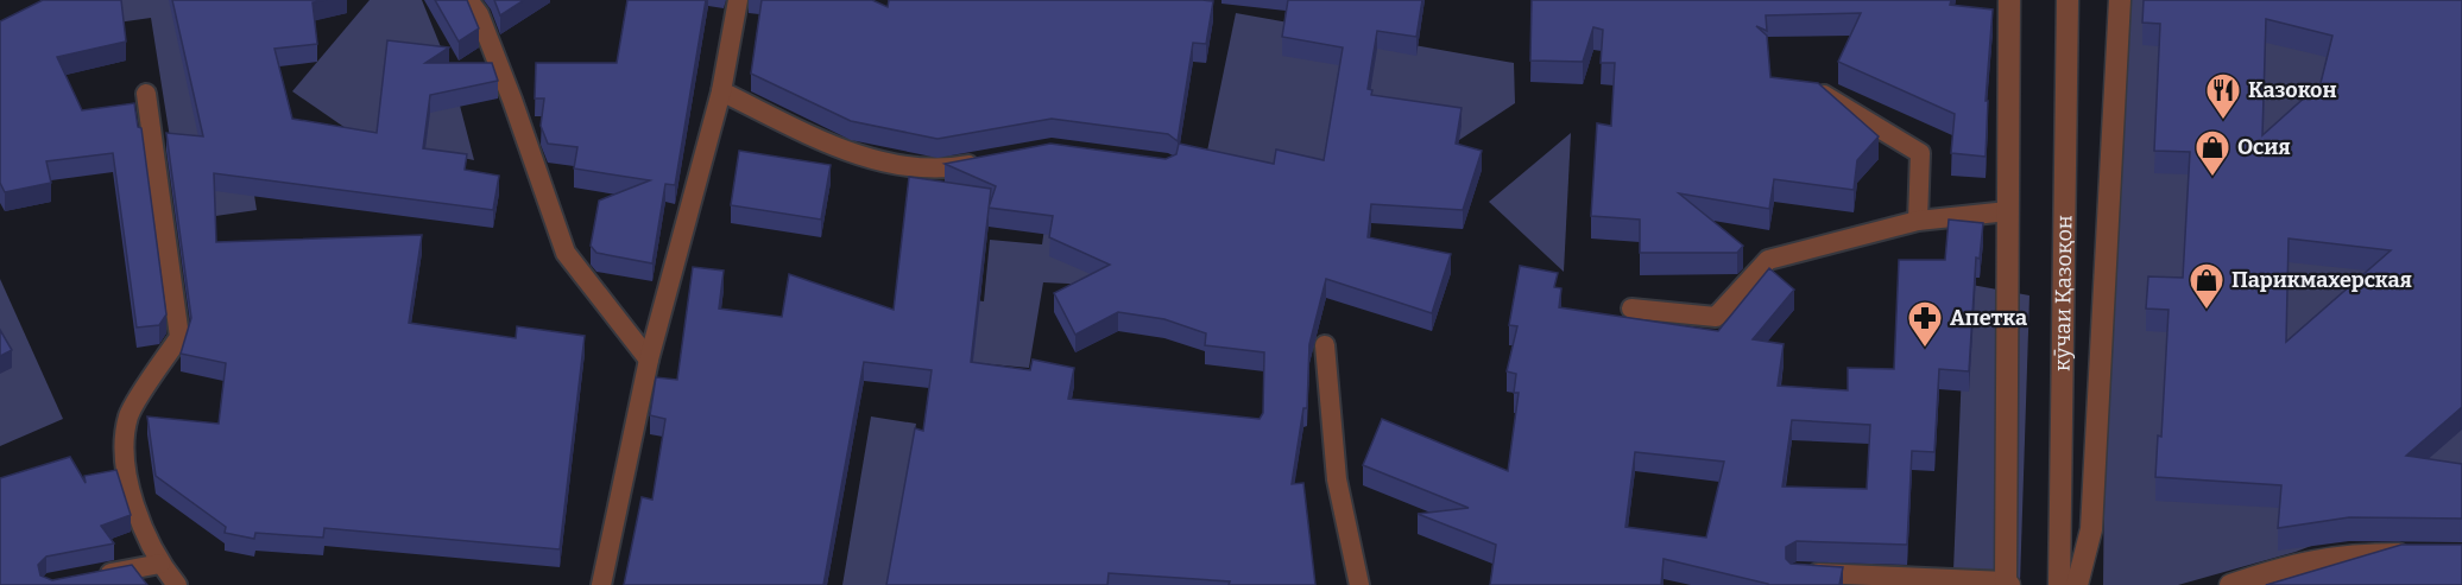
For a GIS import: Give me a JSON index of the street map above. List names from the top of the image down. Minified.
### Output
{"streets":{"street":["кӯчаи Қазоқон"]},"places":{"restaurant":["Казокон"],"shop":["Осия","Парикмахерская"],"pharmacy":["Апетка"]}}
